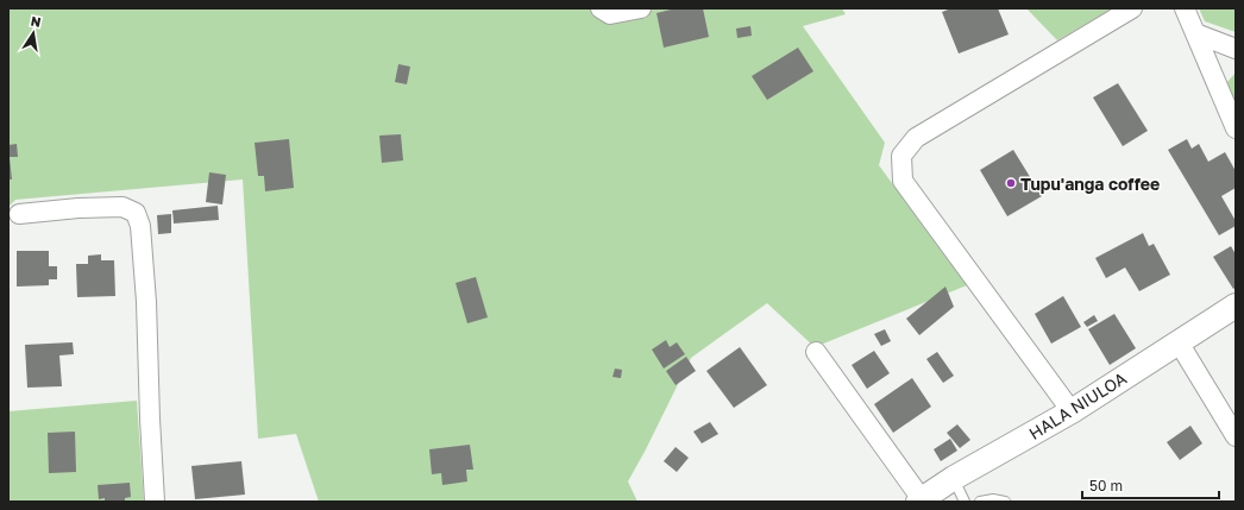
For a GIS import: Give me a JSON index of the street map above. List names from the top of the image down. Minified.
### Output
{"streets":{"street":["HALA NIULOA"]},"places":["Tupu'anga coffee"],"scale_bar":"50 m","north":"top"}
